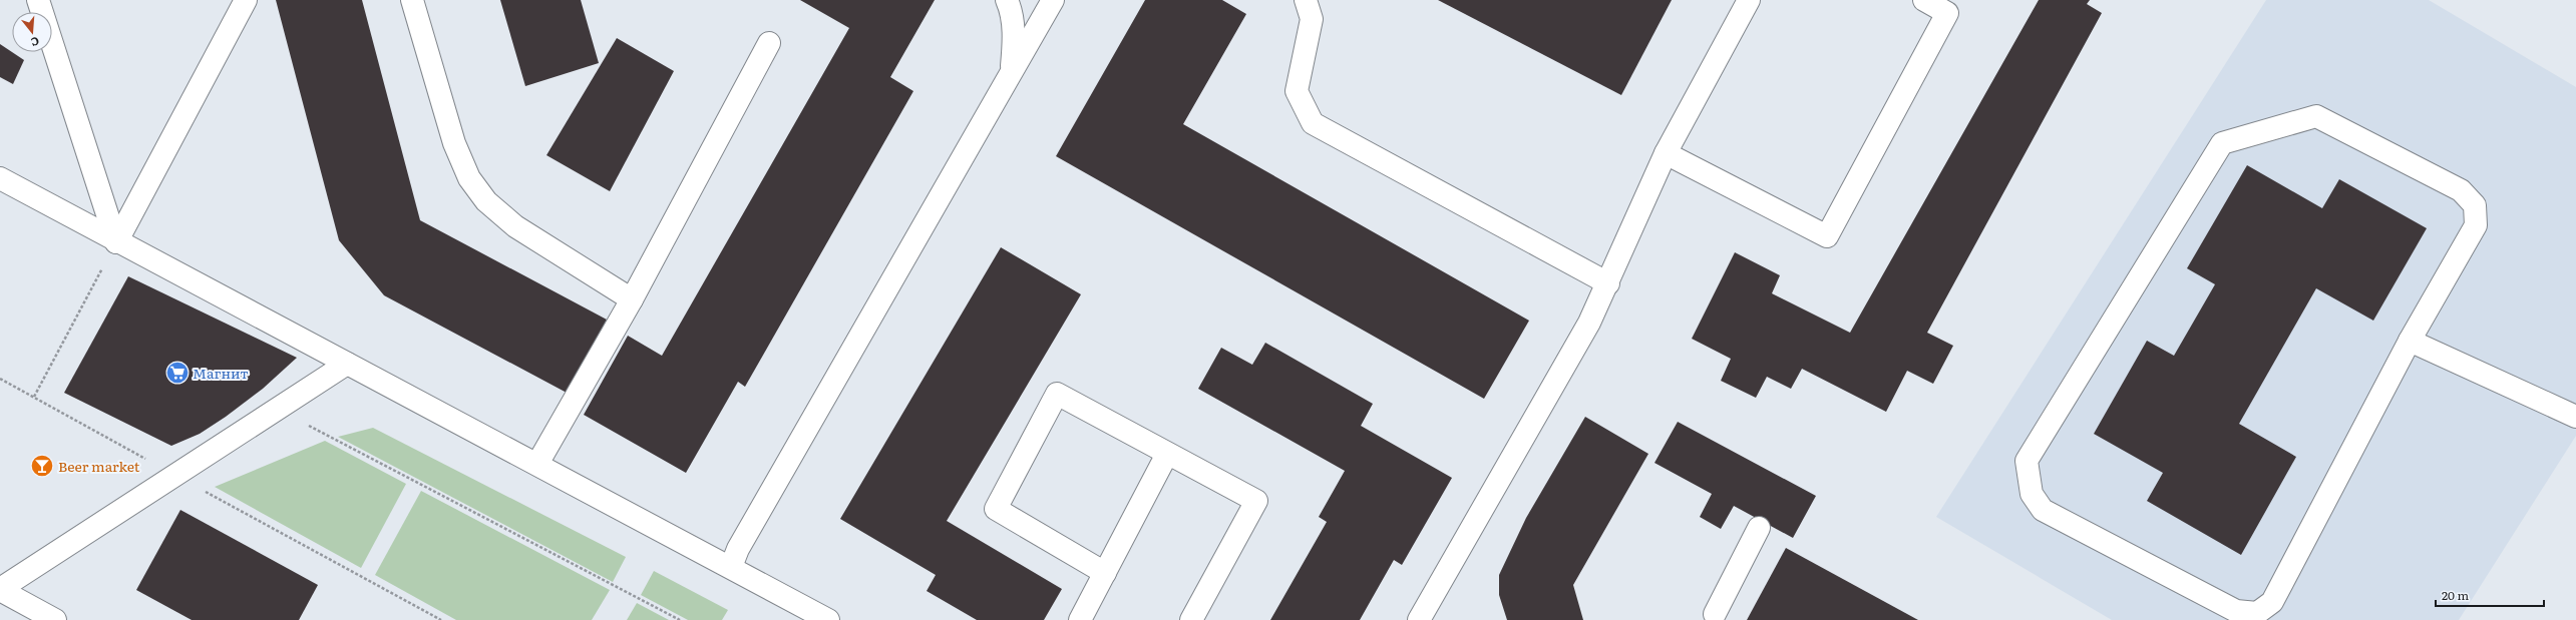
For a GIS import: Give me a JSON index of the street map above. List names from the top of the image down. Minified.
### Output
{"places":{"supermarket":["Магнит"],"bar":["Beer market"]},"scale_bar":"20 m","north":"bottom"}
